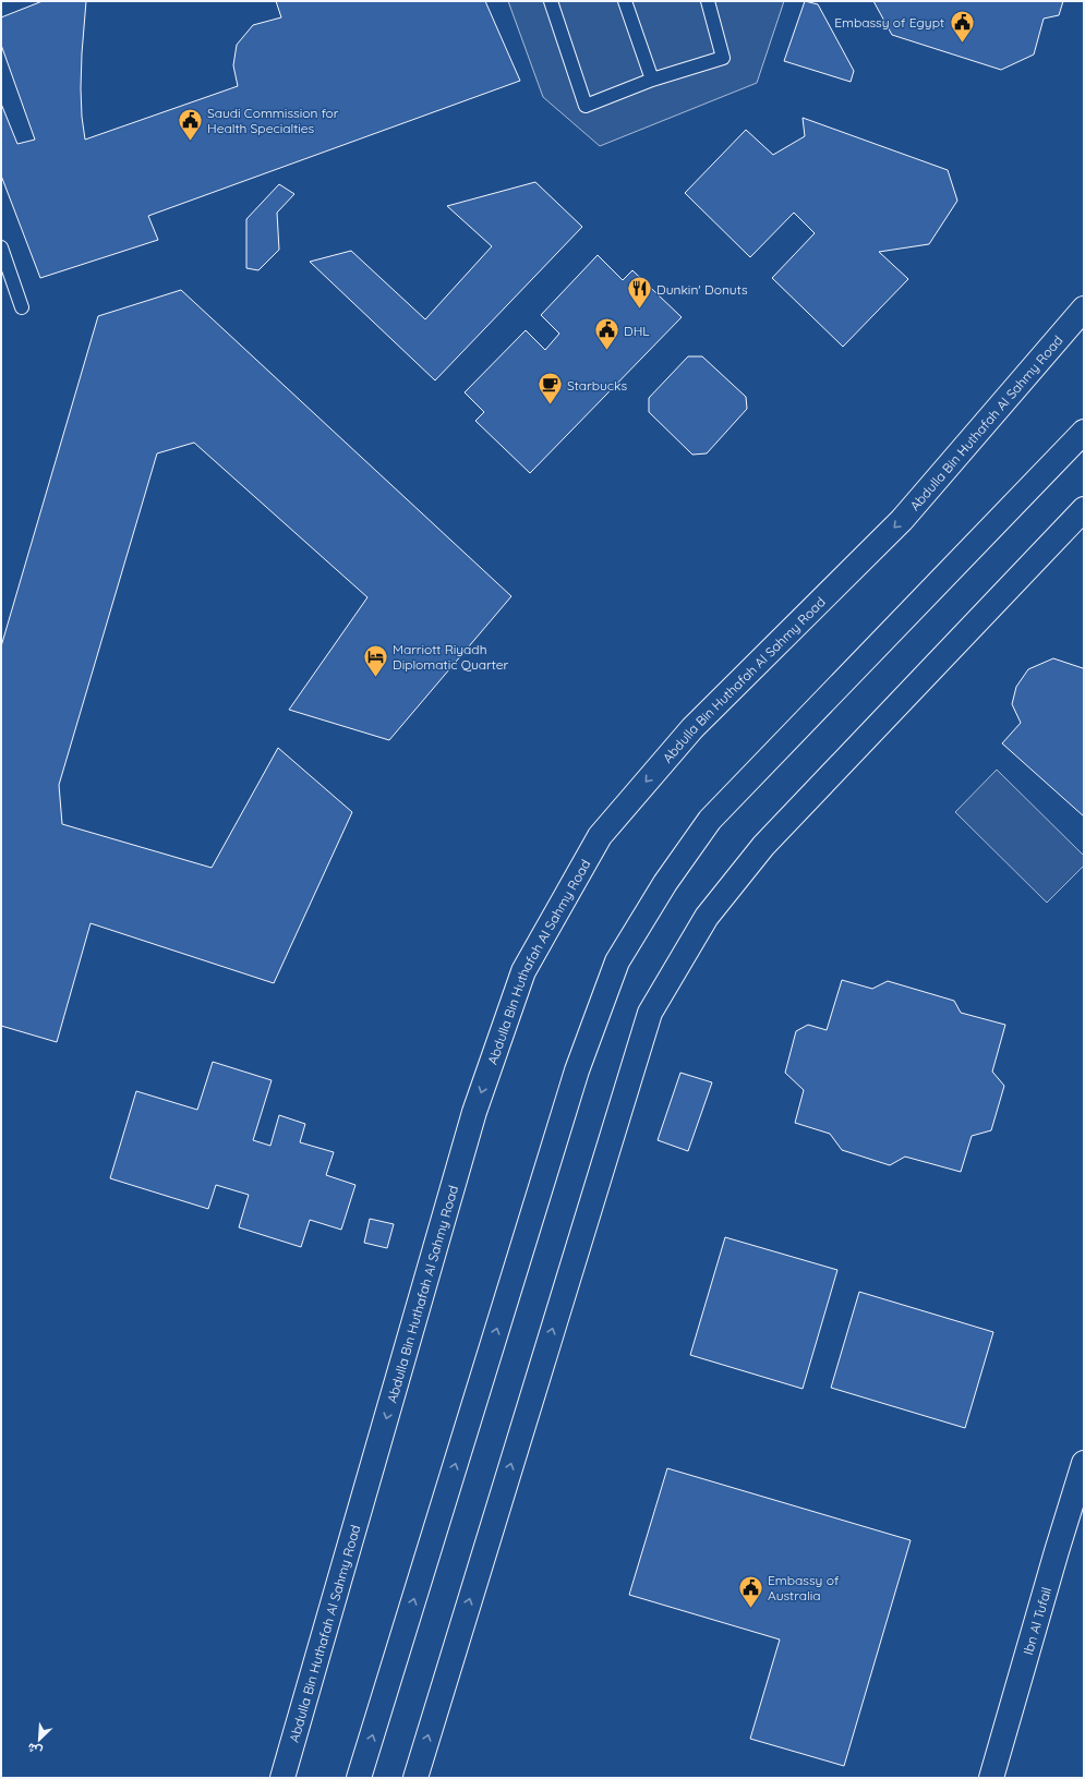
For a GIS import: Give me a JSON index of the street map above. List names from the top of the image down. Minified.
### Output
{"streets":{"street":["Abdulla Bin Huthafah Al Sahmy Road","Ibn Al Tufail"]},"places":{"public building":["Embassy of Egypt","Saudi Commission for Health Specialties","DHL","Embassy of Australia"],"restaurant":["Dunkin' Donuts"],"cafe":["Starbucks"],"hotel":["Marriott Riyadh Diplomatic Quarter"]},"north":"bottom left"}
